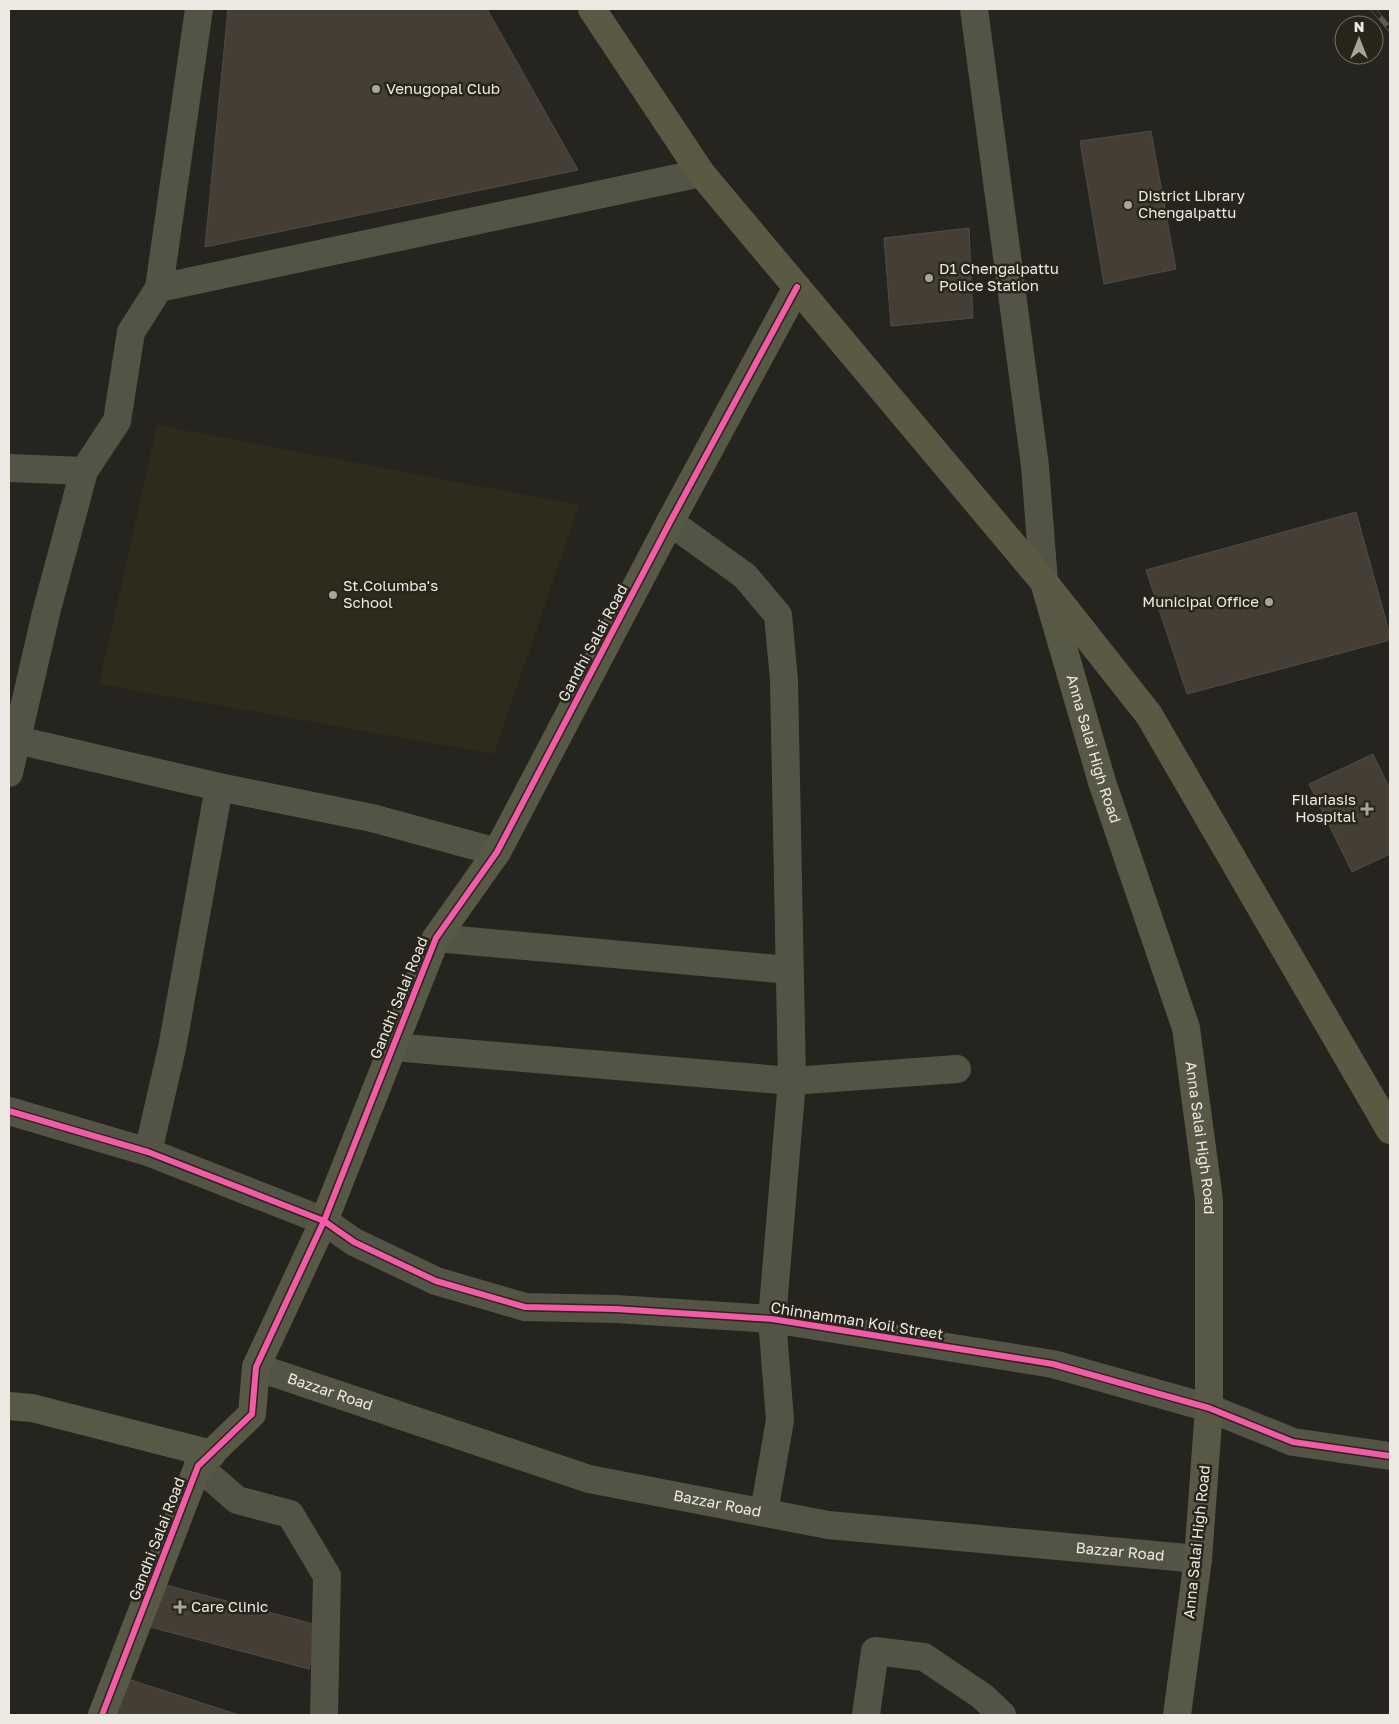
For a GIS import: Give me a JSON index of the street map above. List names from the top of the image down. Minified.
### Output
{"streets":{"street":["Gandhi Salai Road","Anna Salai High Road","Chinnamman Koil Street","Bazzar Road"]},"crossings":[["Gandhi Salai Road","Chinnamman Koil Street"],["Gandhi Salai Road","Bazzar Road"],["Anna Salai High Road","Chinnamman Koil Street"],["Anna Salai High Road","Bazzar Road"]],"places":{"other":["Venugopal Club","District Library Chengalpattu","D1 Chengalpattu Police Station","St.Columba's School","Municipal Office"],"health":["Filariasis Hospital","Care Clinic"]},"north":"top"}
